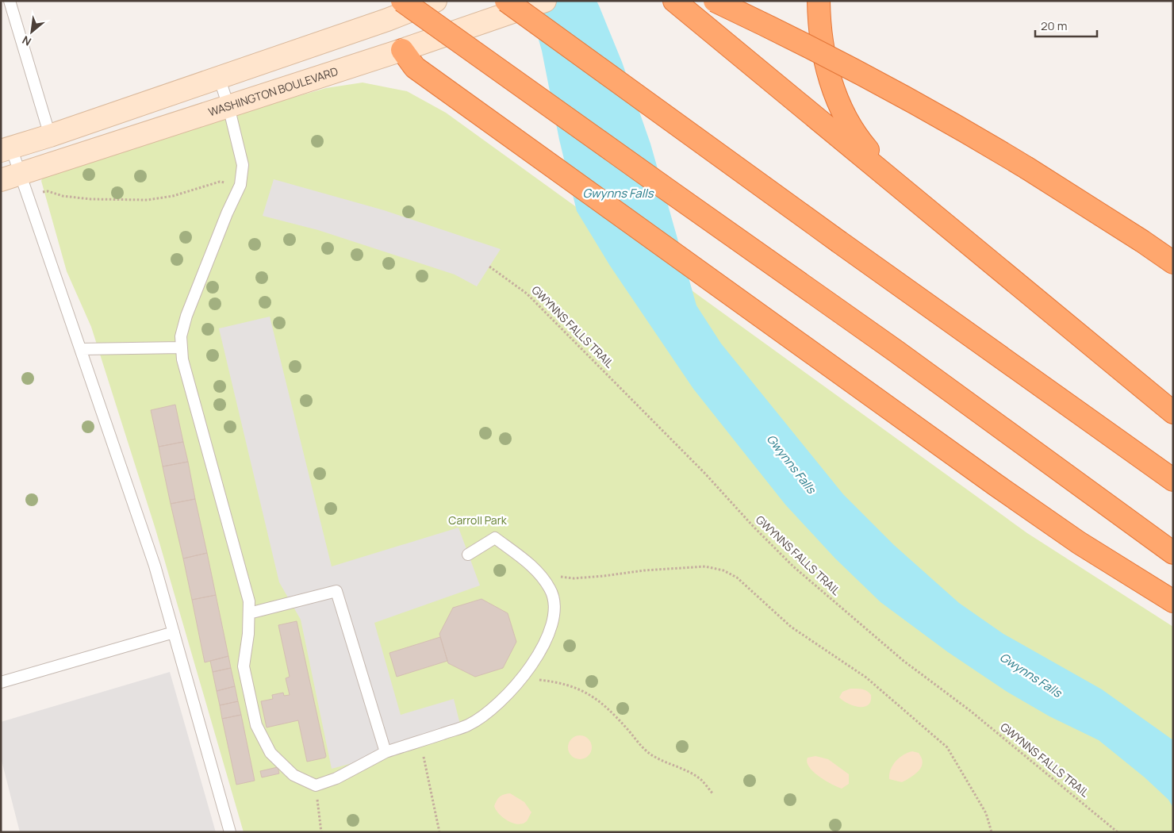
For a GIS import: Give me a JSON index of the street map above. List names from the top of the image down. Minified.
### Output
{"streets":{"main road":["WASHINGTON BOULEVARD"],"path":["GWYNNS FALLS TRAIL"]},"water":["Gwynns Falls"],"parks":["Carroll Park"],"scale_bar":"20 m","north":"bottom left"}
